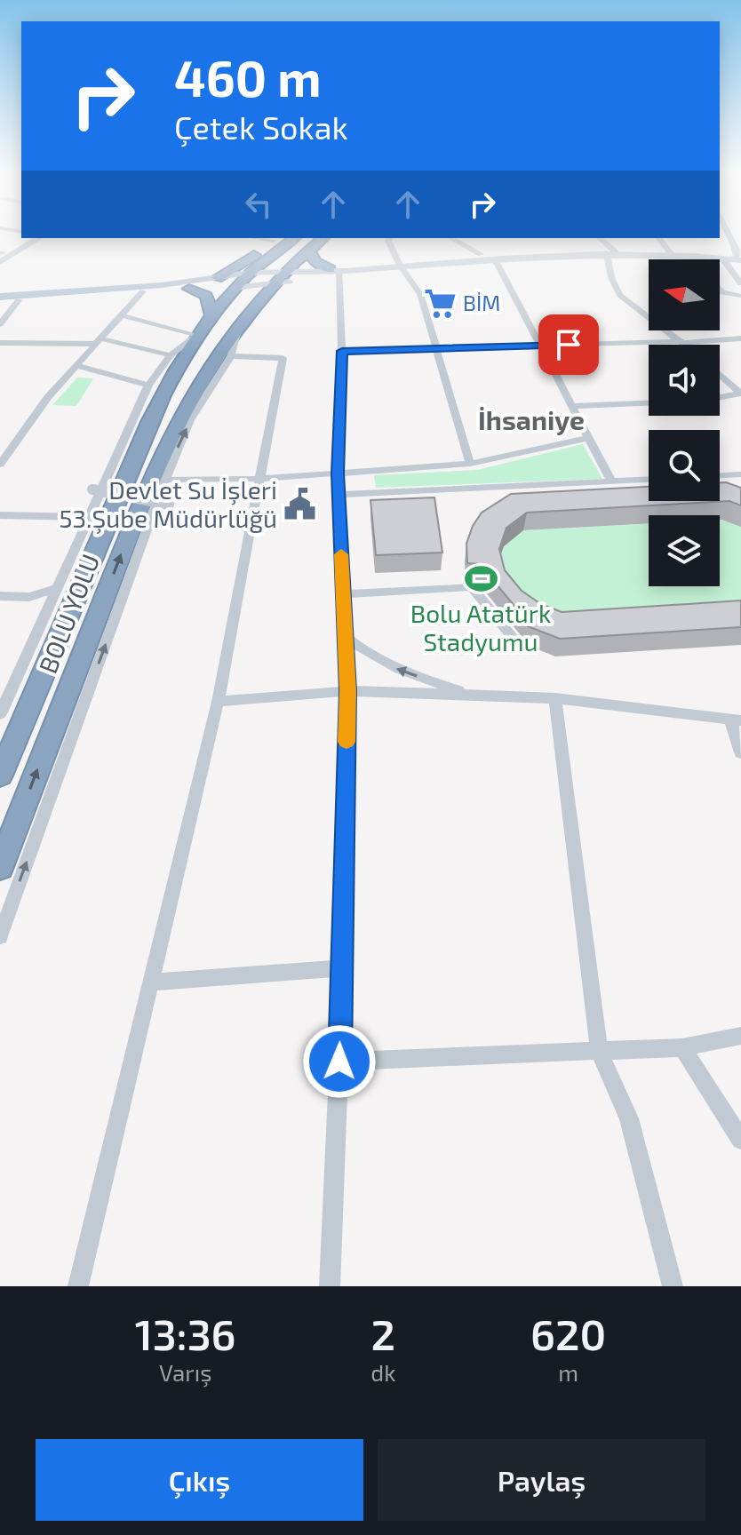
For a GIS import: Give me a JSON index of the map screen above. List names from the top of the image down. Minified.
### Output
{"streets":{"highway":["BOLU YOLU"]},"districts":["İhsaniye"],"places":{"supermarket":["BİM"],"public building":["Devlet Su İşleri 53.Şube Müdürlüğü"],"sports":["Bolu Atatürk Stadyumu"]},"north":"left","page":{"turn":["460 m","Çetek Sokak"],"eta":["13:36","Varış","2","dk","620","m"],"buttons":["Çıkış","Paylaş"]}}
